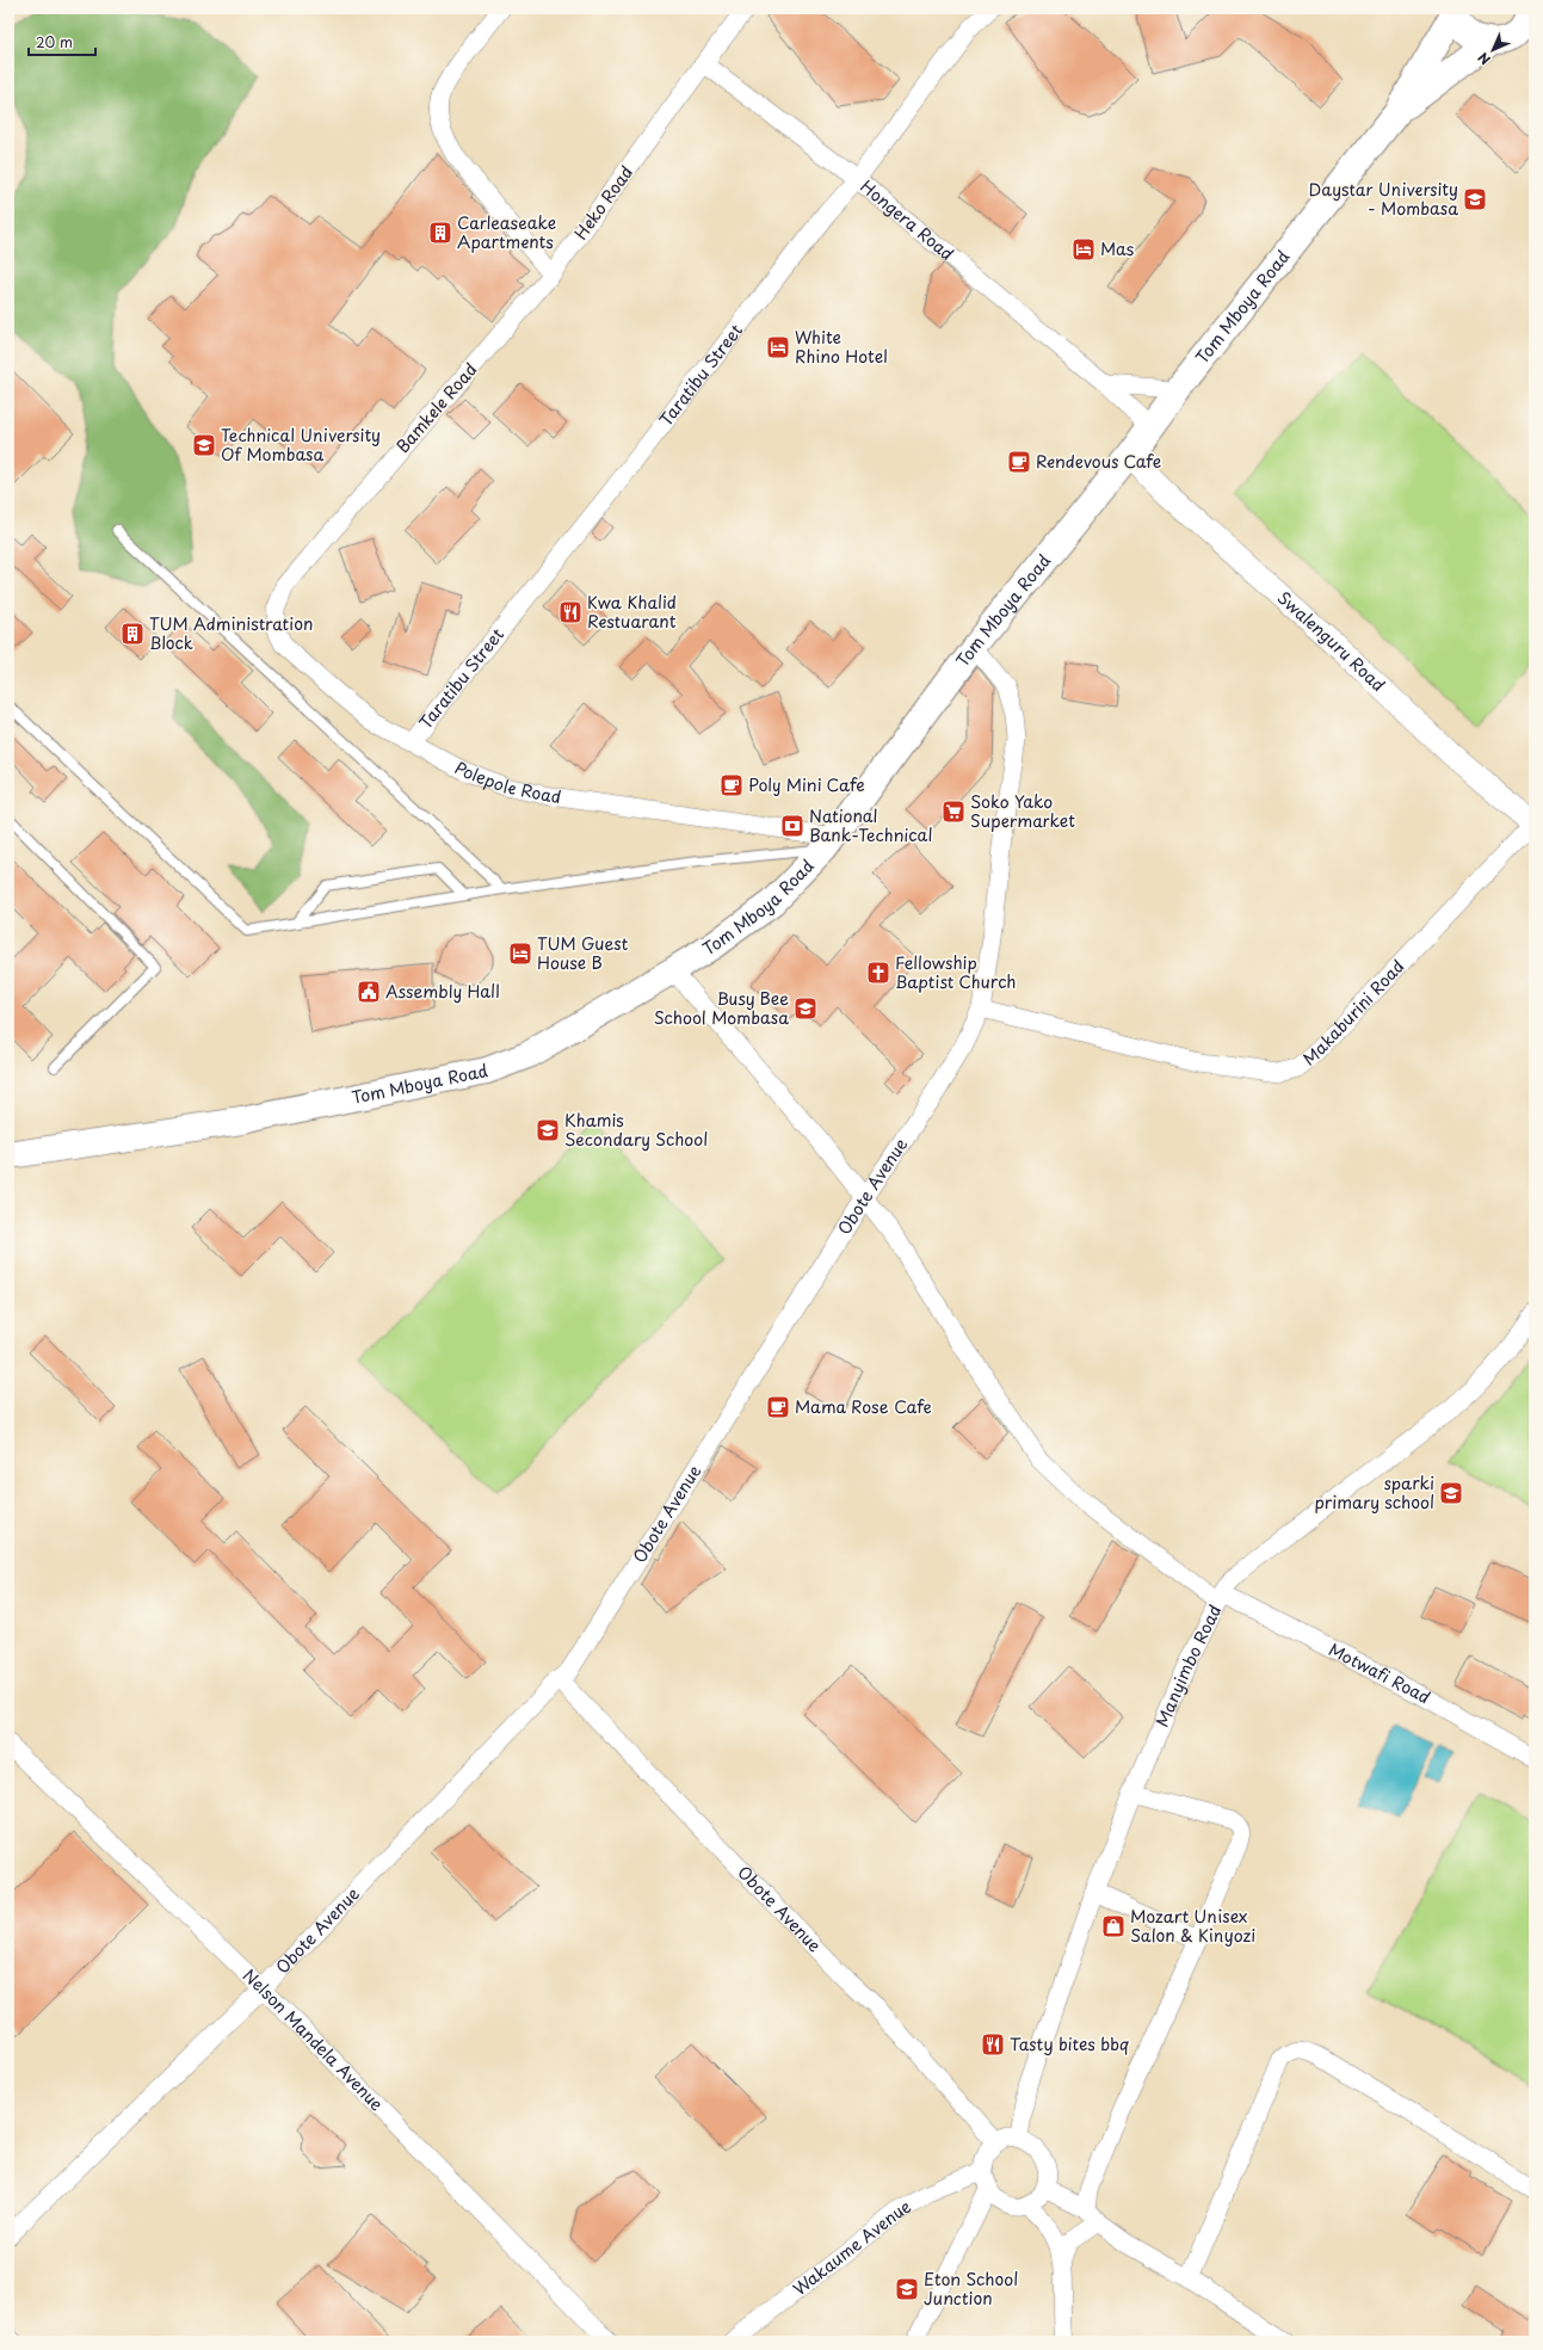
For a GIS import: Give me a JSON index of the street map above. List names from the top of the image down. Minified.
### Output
{"streets":{"main road":["Tom Mboya Road"],"street":["Heko Road","Hongera Road","Taratibu Street","Bamkele Road","Swalenguru Road","Polepole Road","Makaburini Road","Obote Avenue","Manyimbo Road","Motwafi Road","Nelson Mandela Avenue","Wakaume Avenue"]},"crossings":[["Heko Road","Hongera Road"],["Heko Road","Bamkele Road"],["Hongera Road","Tom Mboya Road"],["Hongera Road","Taratibu Street"],["Tom Mboya Road","Swalenguru Road"],["Tom Mboya Road","Polepole Road"],["Tom Mboya Road","Obote Avenue"],["Tom Mboya Road","Motwafi Road"],["Taratibu Street","Polepole Road"],["Bamkele Road","Polepole Road"],["Swalenguru Road","Makaburini Road"],["Makaburini Road","Obote Avenue"],["Obote Avenue","Manyimbo Road"],["Obote Avenue","Motwafi Road"],["Obote Avenue","Nelson Mandela Avenue"],["Obote Avenue","Wakaume Avenue"],["Manyimbo Road","Motwafi Road"],["Manyimbo Road","Wakaume Avenue"]],"places":{"school or university":["Daystar University - Mombasa","Technical University Of Mombasa","Busy Bee School Mombasa","Khamis Secondary School","sparki primary school","Eton School Junction"],"building":["Carleaseake Apartments","TUM Administration Block"],"hotel":["Mas","White Rhino Hotel","TUM Guest House B"],"cafe":["Rendevous Cafe","Poly Mini Cafe","Mama Rose Cafe"],"restaurant":["Kwa Khalid Restuarant","Tasty bites bbq"],"supermarket":["Soko Yako Supermarket"],"bank":["National Bank-Technical"],"church":["Fellowship Baptist Church"],"public building":["Assembly Hall"],"shop":["Mozart Unisex Salon & Kinyozi"]},"scale_bar":"20 m","north":"bottom left"}
